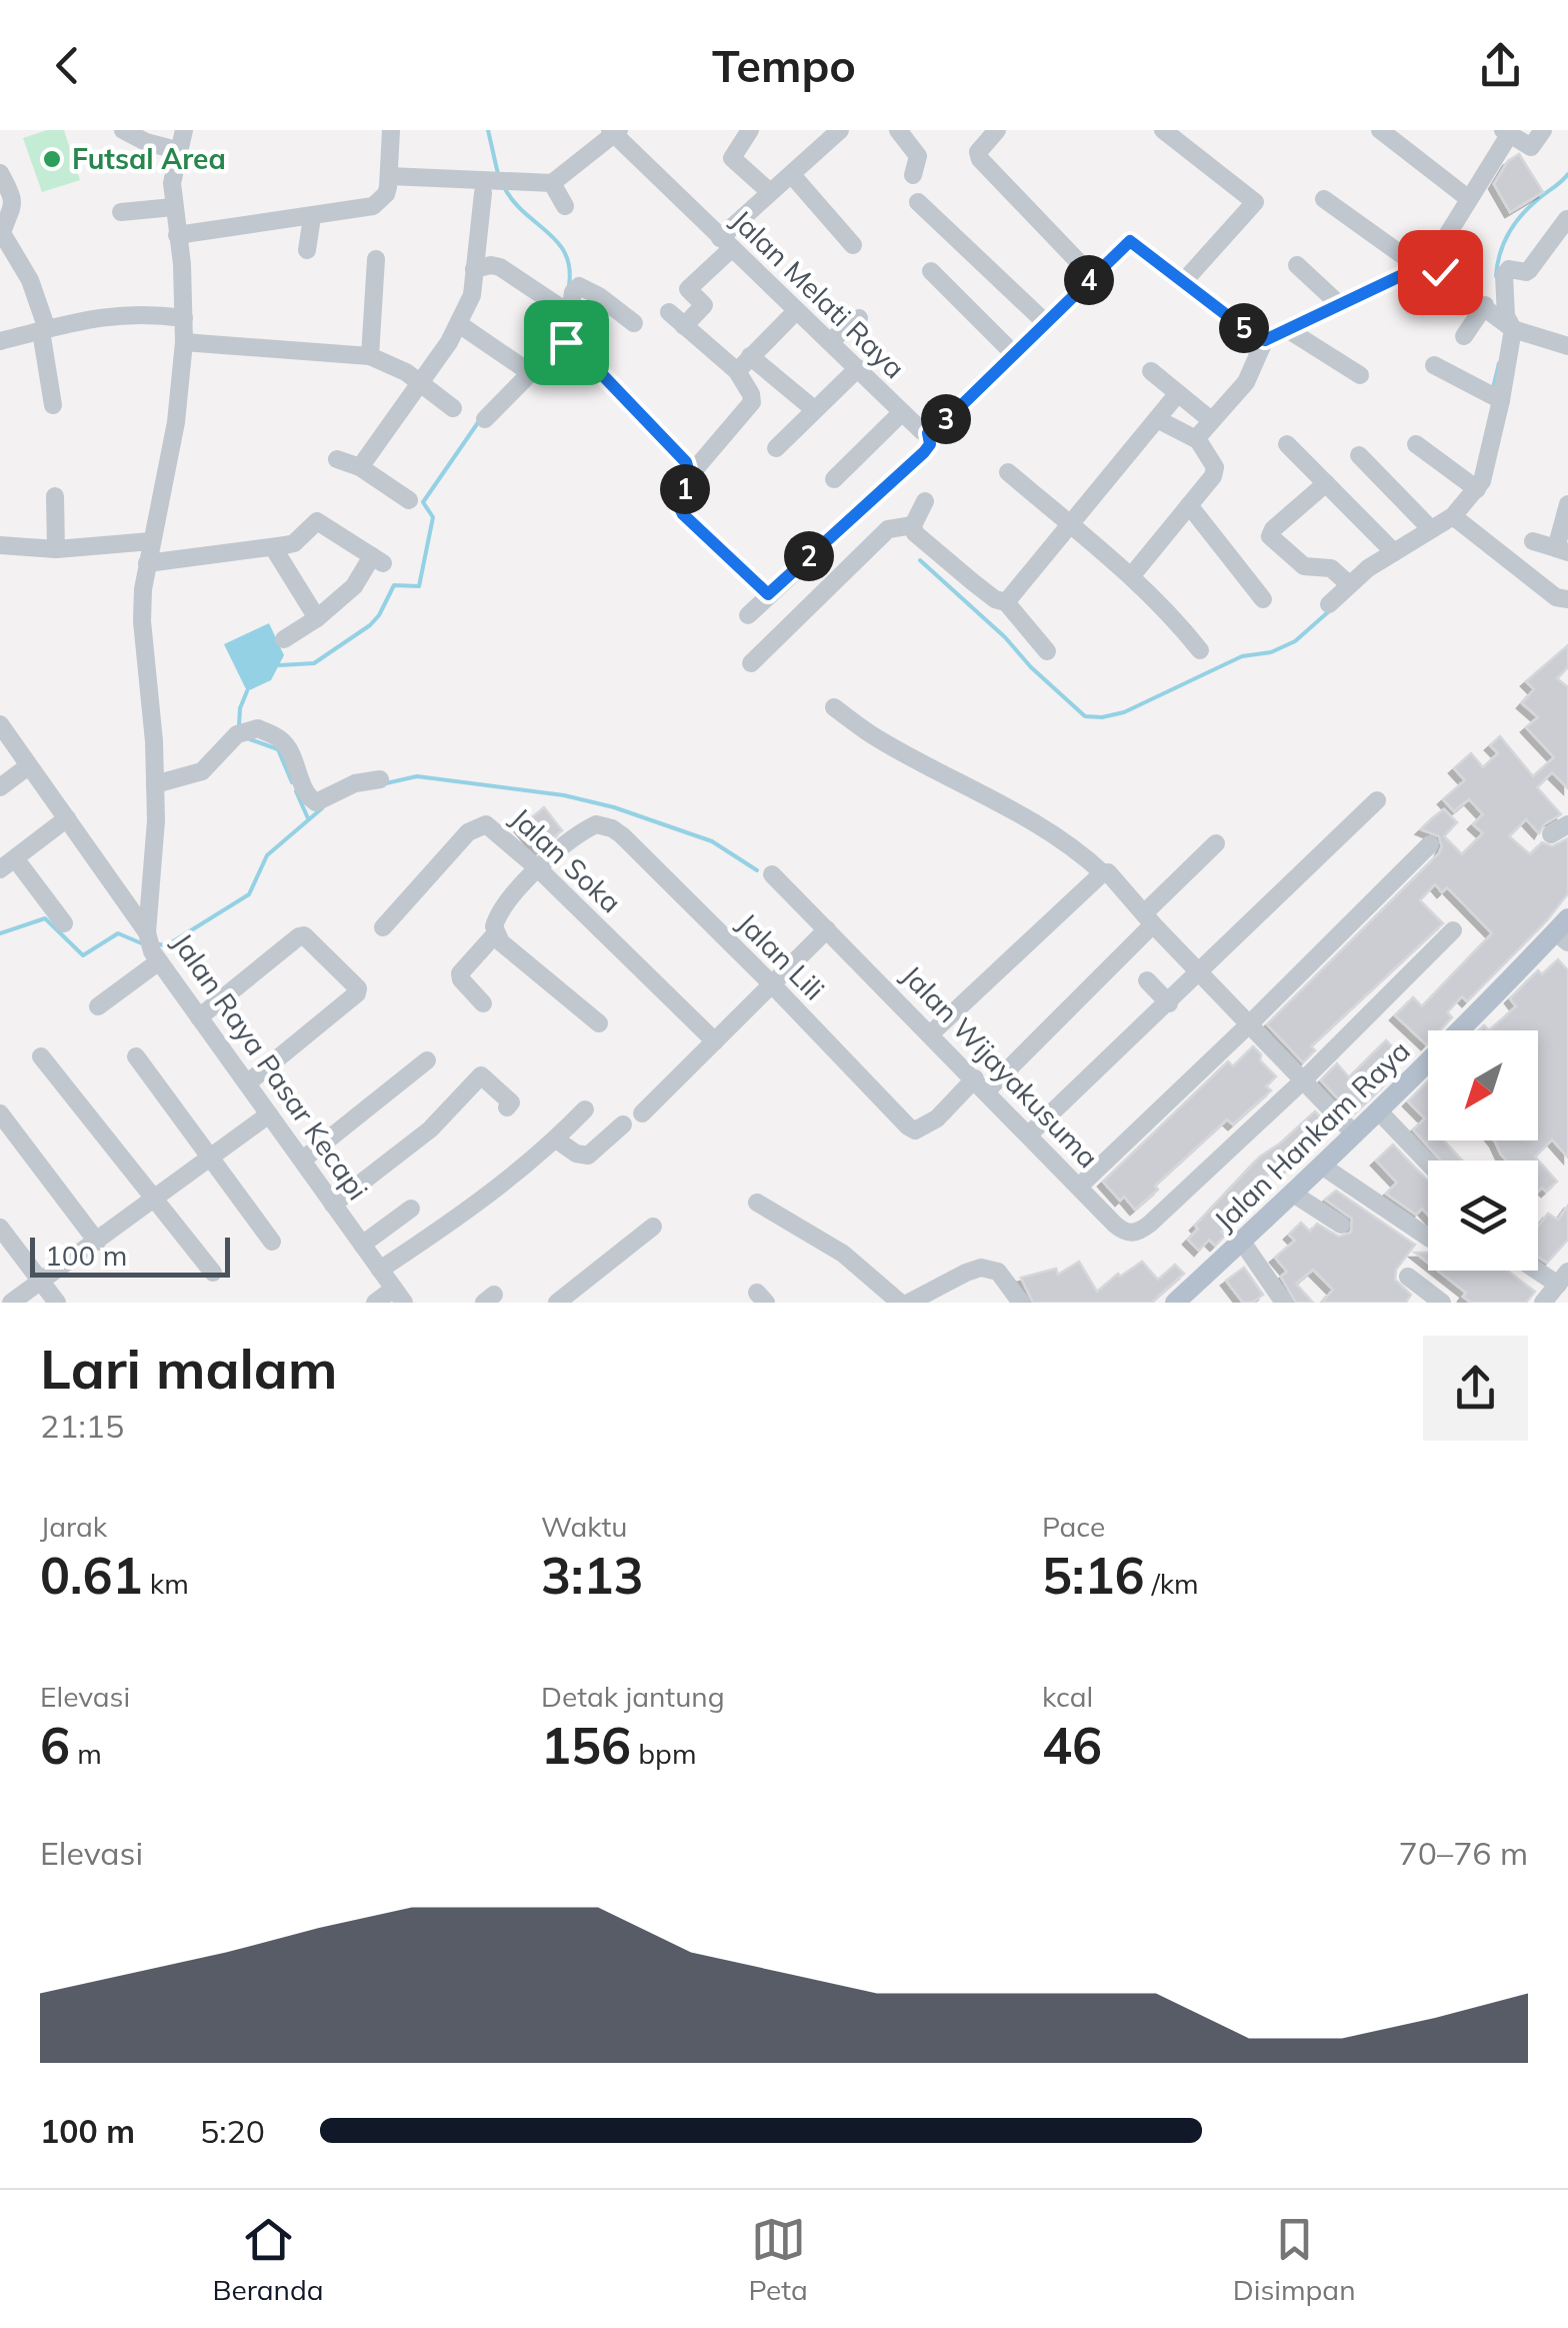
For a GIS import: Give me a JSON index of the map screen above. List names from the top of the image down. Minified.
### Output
{"streets":{"main road":["Jalan Hankam Raya"],"street":["Jalan Melati Raya","Jalan Soka","Jalan Lili","Jalan Raya Pasar Kecapi","Jalan Wijayakusuma"]},"crossings":[["Jalan Soka","Jalan Lili"],["Jalan Lili","Jalan Wijayakusuma"]],"places":["Futsal Area"],"scale_bar":"100 m","north":"bottom left","page":{"header":"Tempo","pins":["4","5","3","1","2"],"scale":"100 m","heading":["Lari malam","21:15"],"stats":[["Jarak","0.61 km"],["Waktu","3:13"],["Pace","5:16 /km"],["Elevasi","6 m"],["Detak jantung","156 bpm"],["kcal","46"]],"chart":["Elevasi","70–76 m"],"list":[{"name":"100 m","note":"5:20"}],"tabs":["Beranda","Peta","Disimpan"]}}
